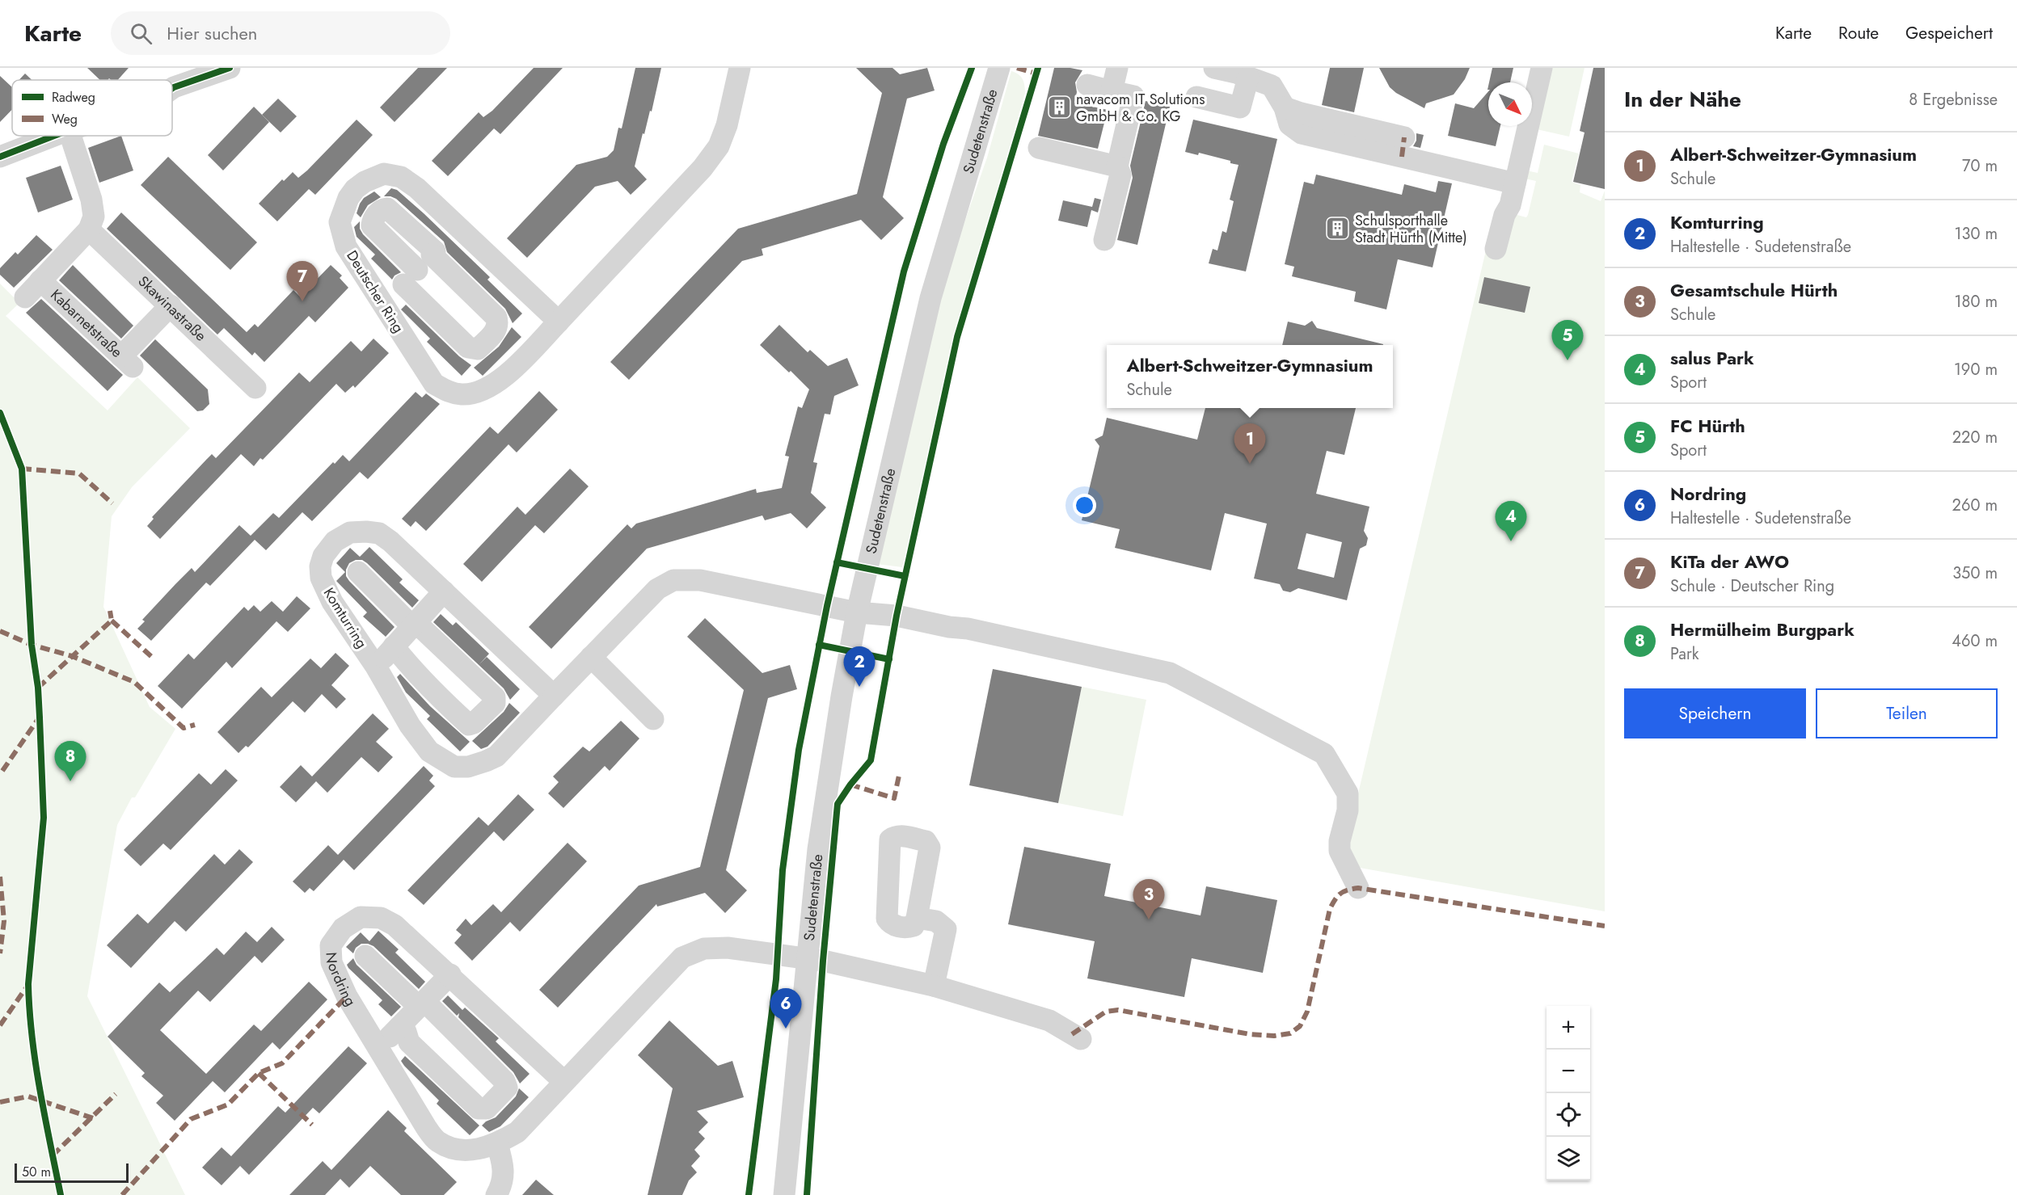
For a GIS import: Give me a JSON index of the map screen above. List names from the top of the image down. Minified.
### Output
{"streets":{"street":["Sudetenstraße","Deutscher Ring","Skawinastraße","Kabarnetstraße","Komturring","Nordring"]},"crossings":[["Sudetenstraße","Komturring"],["Sudetenstraße","Nordring"],["Skawinastraße","Kabarnetstraße"]],"places":{"building":["navacom IT Solutions GmbH & Co. KG","Schulsporthalle Stadt Hürth (Mitte)"]},"legend":["Radweg","Weg"],"scale_bar":"50 m","north":"bottom right","page":{"header":"Karte","search":"Hier suchen","nav":["Karte","Route","Gespeichert"],"heading":["In der Nähe","8 Ergebnisse"],"list":[{"mark":"1","name":"Albert-Schweitzer-Gymnasium","note":"Schule","value":"70 m"},{"mark":"2","name":"Komturring","note":"Haltestelle · Sudetenstraße","value":"130 m"},{"mark":"3","name":"Gesamtschule Hürth","note":"Schule","value":"180 m"},{"mark":"4","name":"salus Park","note":"Sport","value":"190 m"},{"mark":"5","name":"FC Hürth","note":"Sport","value":"220 m"},{"mark":"6","name":"Nordring","note":"Haltestelle · Sudetenstraße","value":"260 m"},{"mark":"7","name":"KiTa der AWO","note":"Schule · Deutscher Ring","value":"350 m"},{"mark":"8","name":"Hermülheim Burgpark","note":"Park","value":"460 m"}],"pins":["7","5","1","4","2","8","3","6"],"popup":["Albert-Schweitzer-Gymnasium","Schule"],"buttons":["Speichern","Teilen"],"map_buttons":["+","−"],"scale":"50 m"}}
